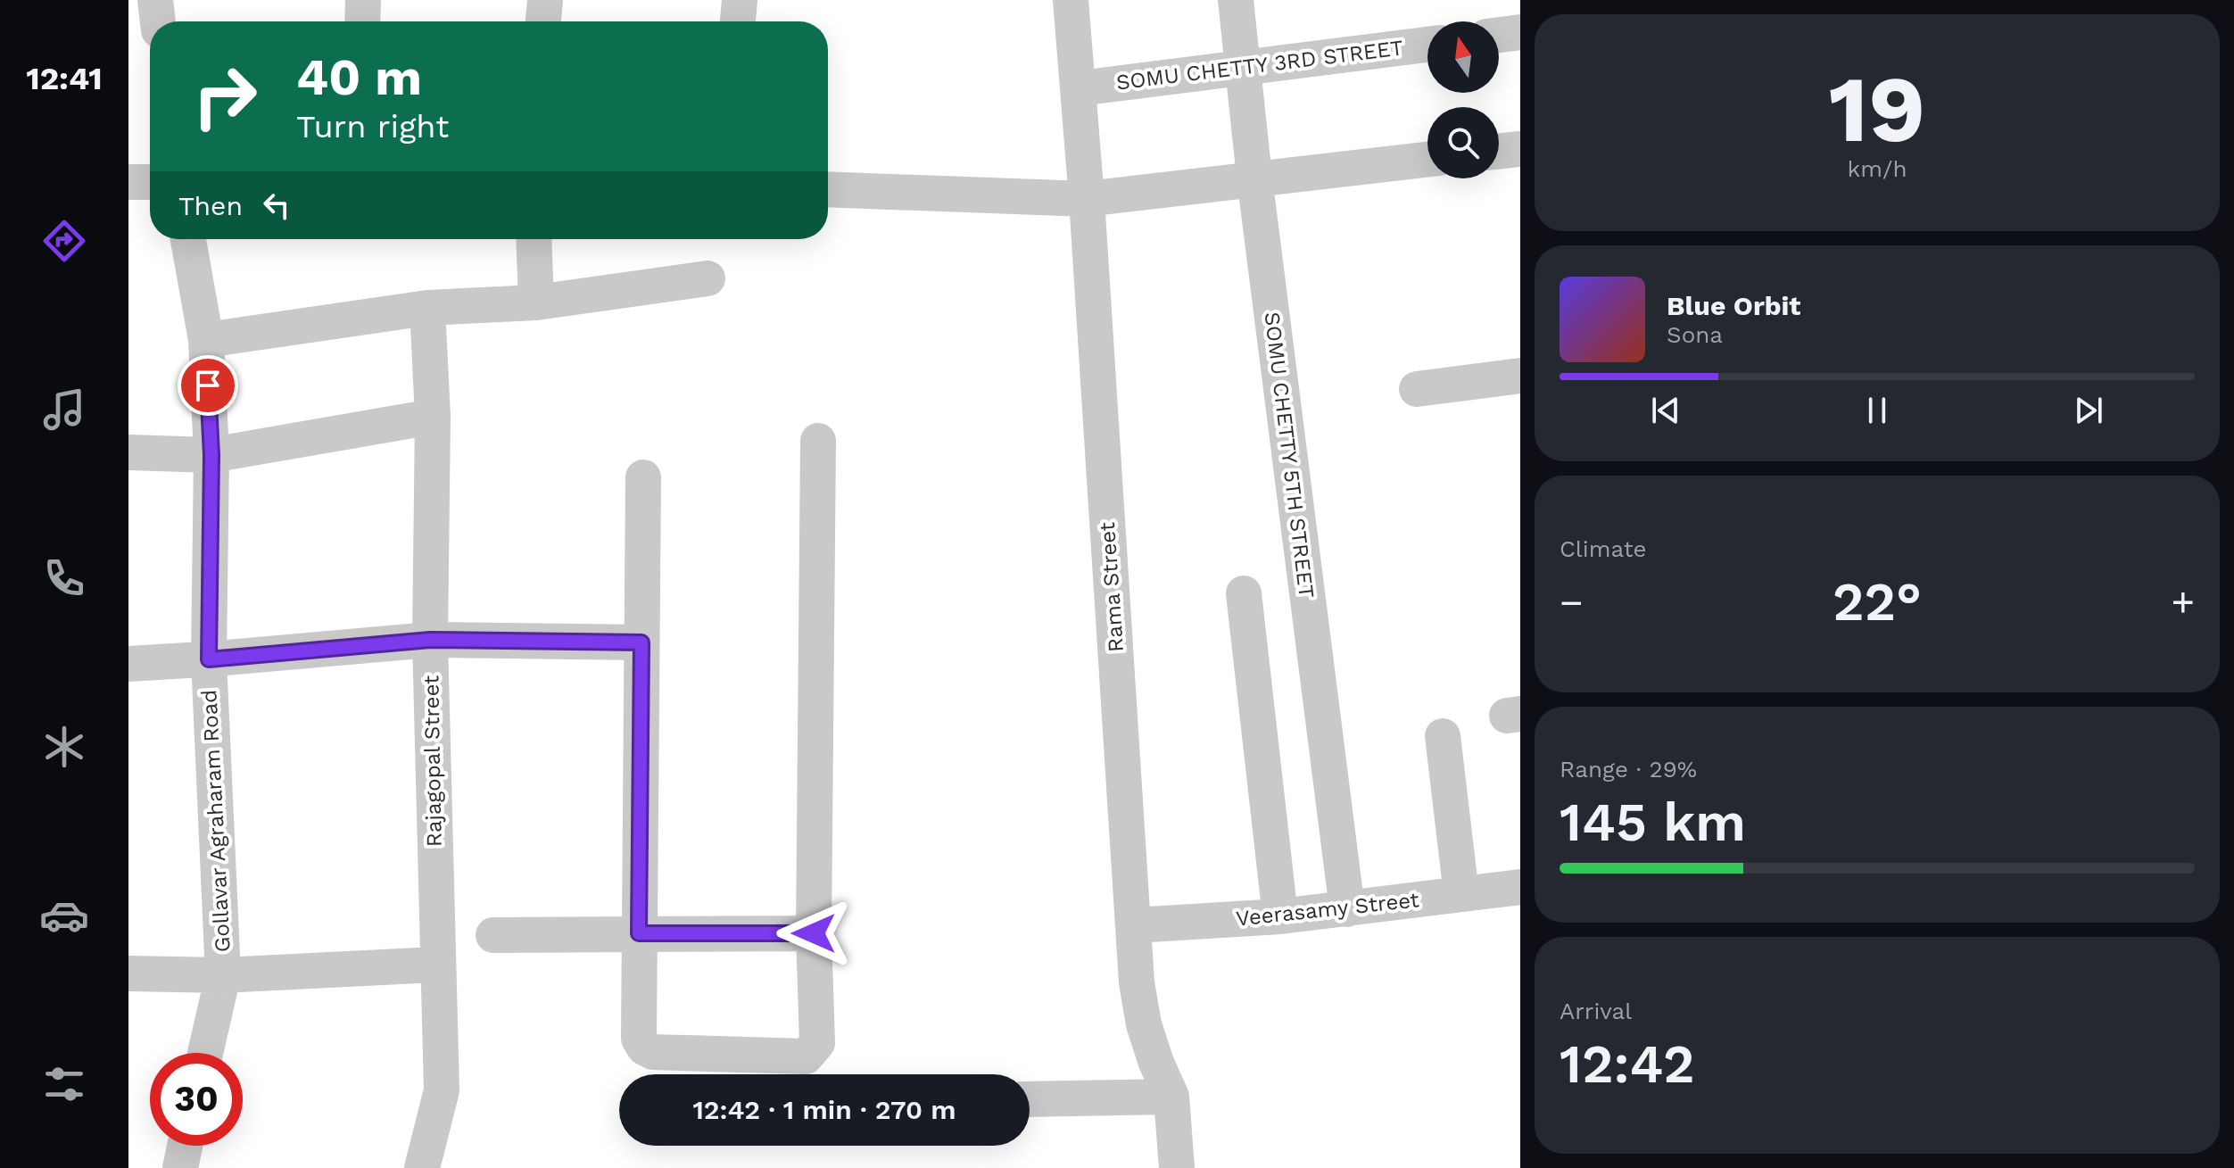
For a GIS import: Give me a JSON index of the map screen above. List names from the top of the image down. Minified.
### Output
{"streets":{"street":["SOMU CHETTY 3RD STREET","SOMU CHETTY 5TH STREET","Rama Street","Rajagopal Street","Gollavar Agraharam Road","Veerasamy Street"]},"crossings":[["SOMU CHETTY 3RD STREET","SOMU CHETTY 5TH STREET"],["SOMU CHETTY 3RD STREET","Rama Street"],["SOMU CHETTY 5TH STREET","Veerasamy Street"],["Rama Street","Veerasamy Street"]],"north":"top","page":{"tabs":"12:41","tile":[["19","km/h"],"Climate",["Range · 29%","145 km"],["Arrival","12:42"]],"turn":["40 m","Turn right"],"then":"Then","song":["Blue Orbit","Sona"],"heat":["−","22°","+"],"limit":"30","trip":"12:42 · 1 min · 270 m"}}
